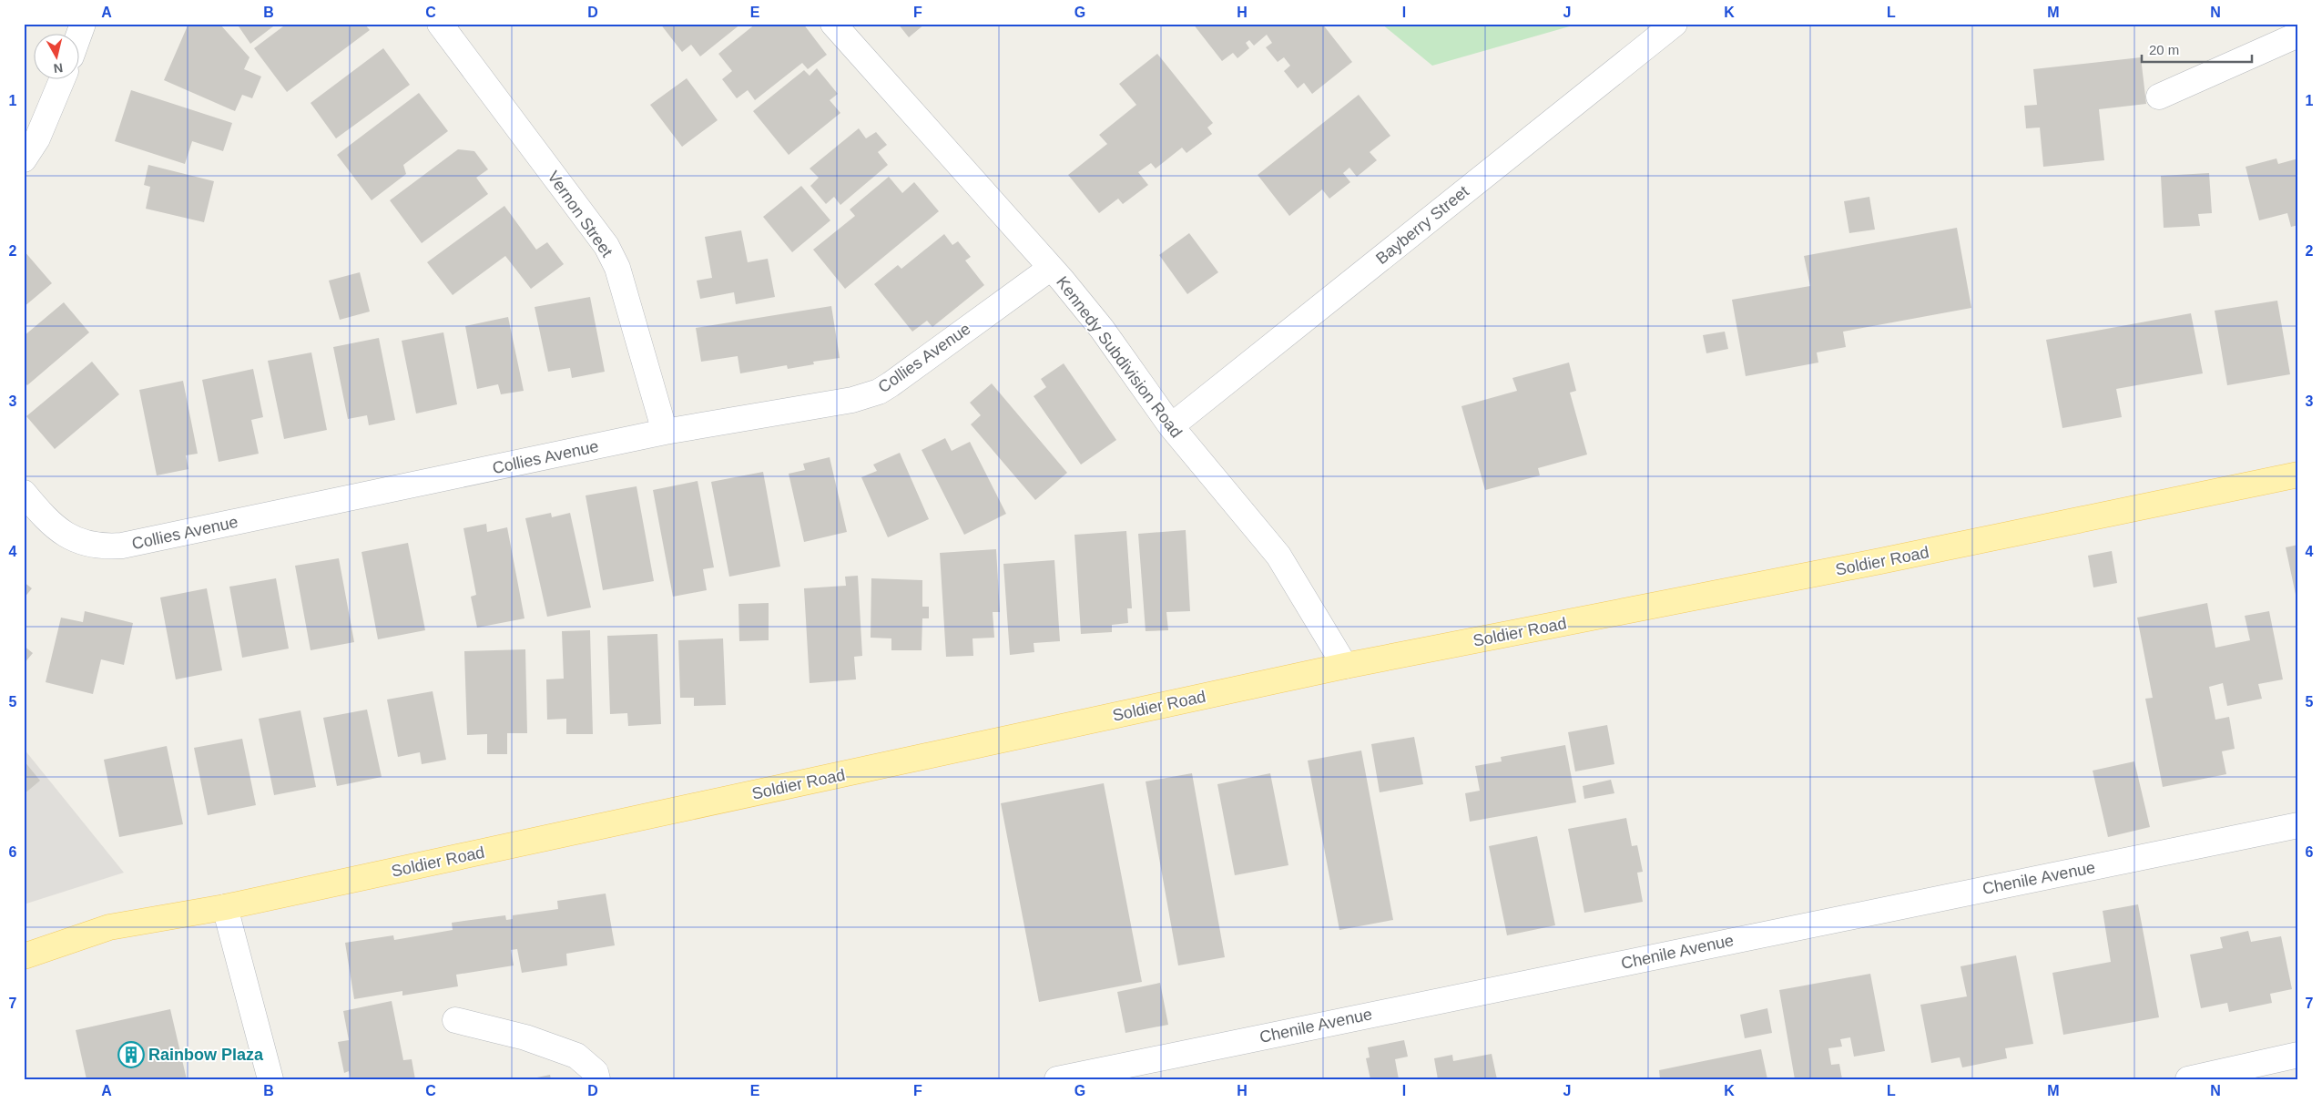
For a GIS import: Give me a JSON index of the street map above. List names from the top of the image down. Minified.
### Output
{"streets":{"main road":["Soldier Road"],"street":["Vernon Street","Bayberry Street","Kennedy Subdivision Road","Collies Avenue","Chenile Avenue"]},"crossings":[["Vernon Street","Collies Avenue"],["Bayberry Street","Kennedy Subdivision Road"],["Kennedy Subdivision Road","Collies Avenue"],["Kennedy Subdivision Road","Soldier Road"]],"places":{"building":["Rainbow Plaza"]},"scale_bar":"20 m","north":"bottom","grid":{"columns":["A","B","C","D","E","F","G","H","I","J","K","L","M","N"],"rows":["1","2","3","4","5","6","7"]}}
